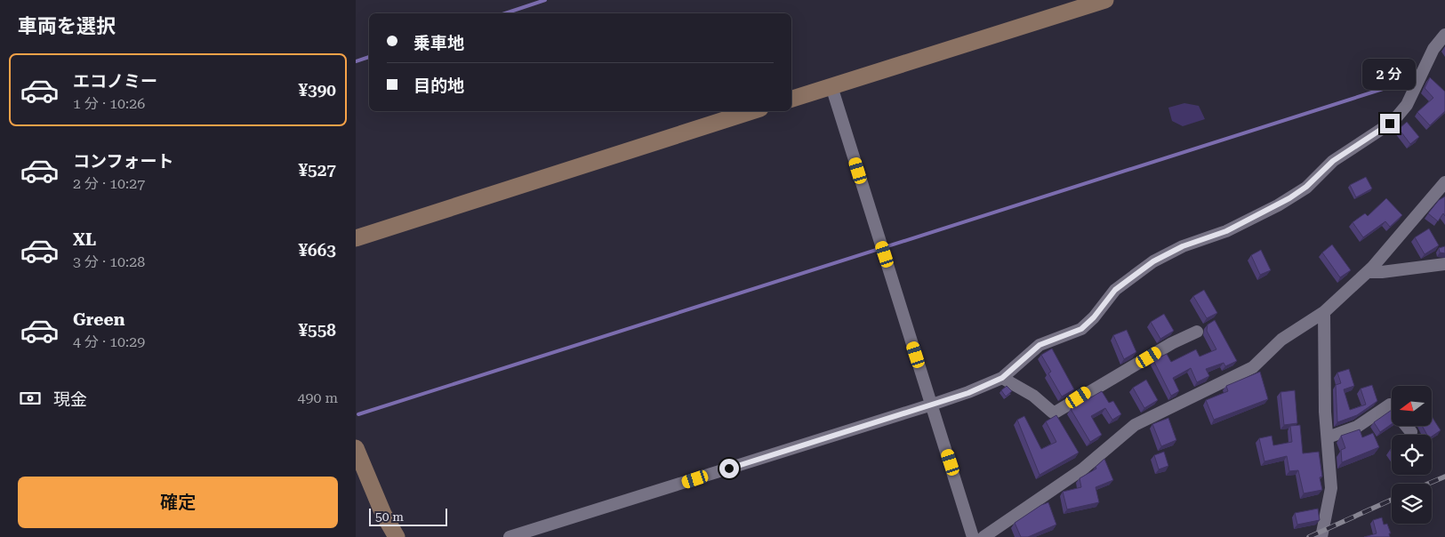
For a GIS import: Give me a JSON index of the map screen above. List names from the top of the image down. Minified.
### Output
{"scale_bar":"50 m","north":"left","page":{"heading":"車両を選択","banner":["乗車地","目的地"],"list":[{"name":"エコノミー","note":"1 分 · 10:26","value":"¥390"},{"name":"コンフォート","note":"2 分 · 10:27","value":"¥527"},{"name":"XL","note":"3 分 · 10:28","value":"¥663"},{"name":"Green","note":"4 分 · 10:29","value":"¥558"}],"bubble":"2 分","pay":["現金","490 m"],"buttons":"確定","scale":"50 m"}}
